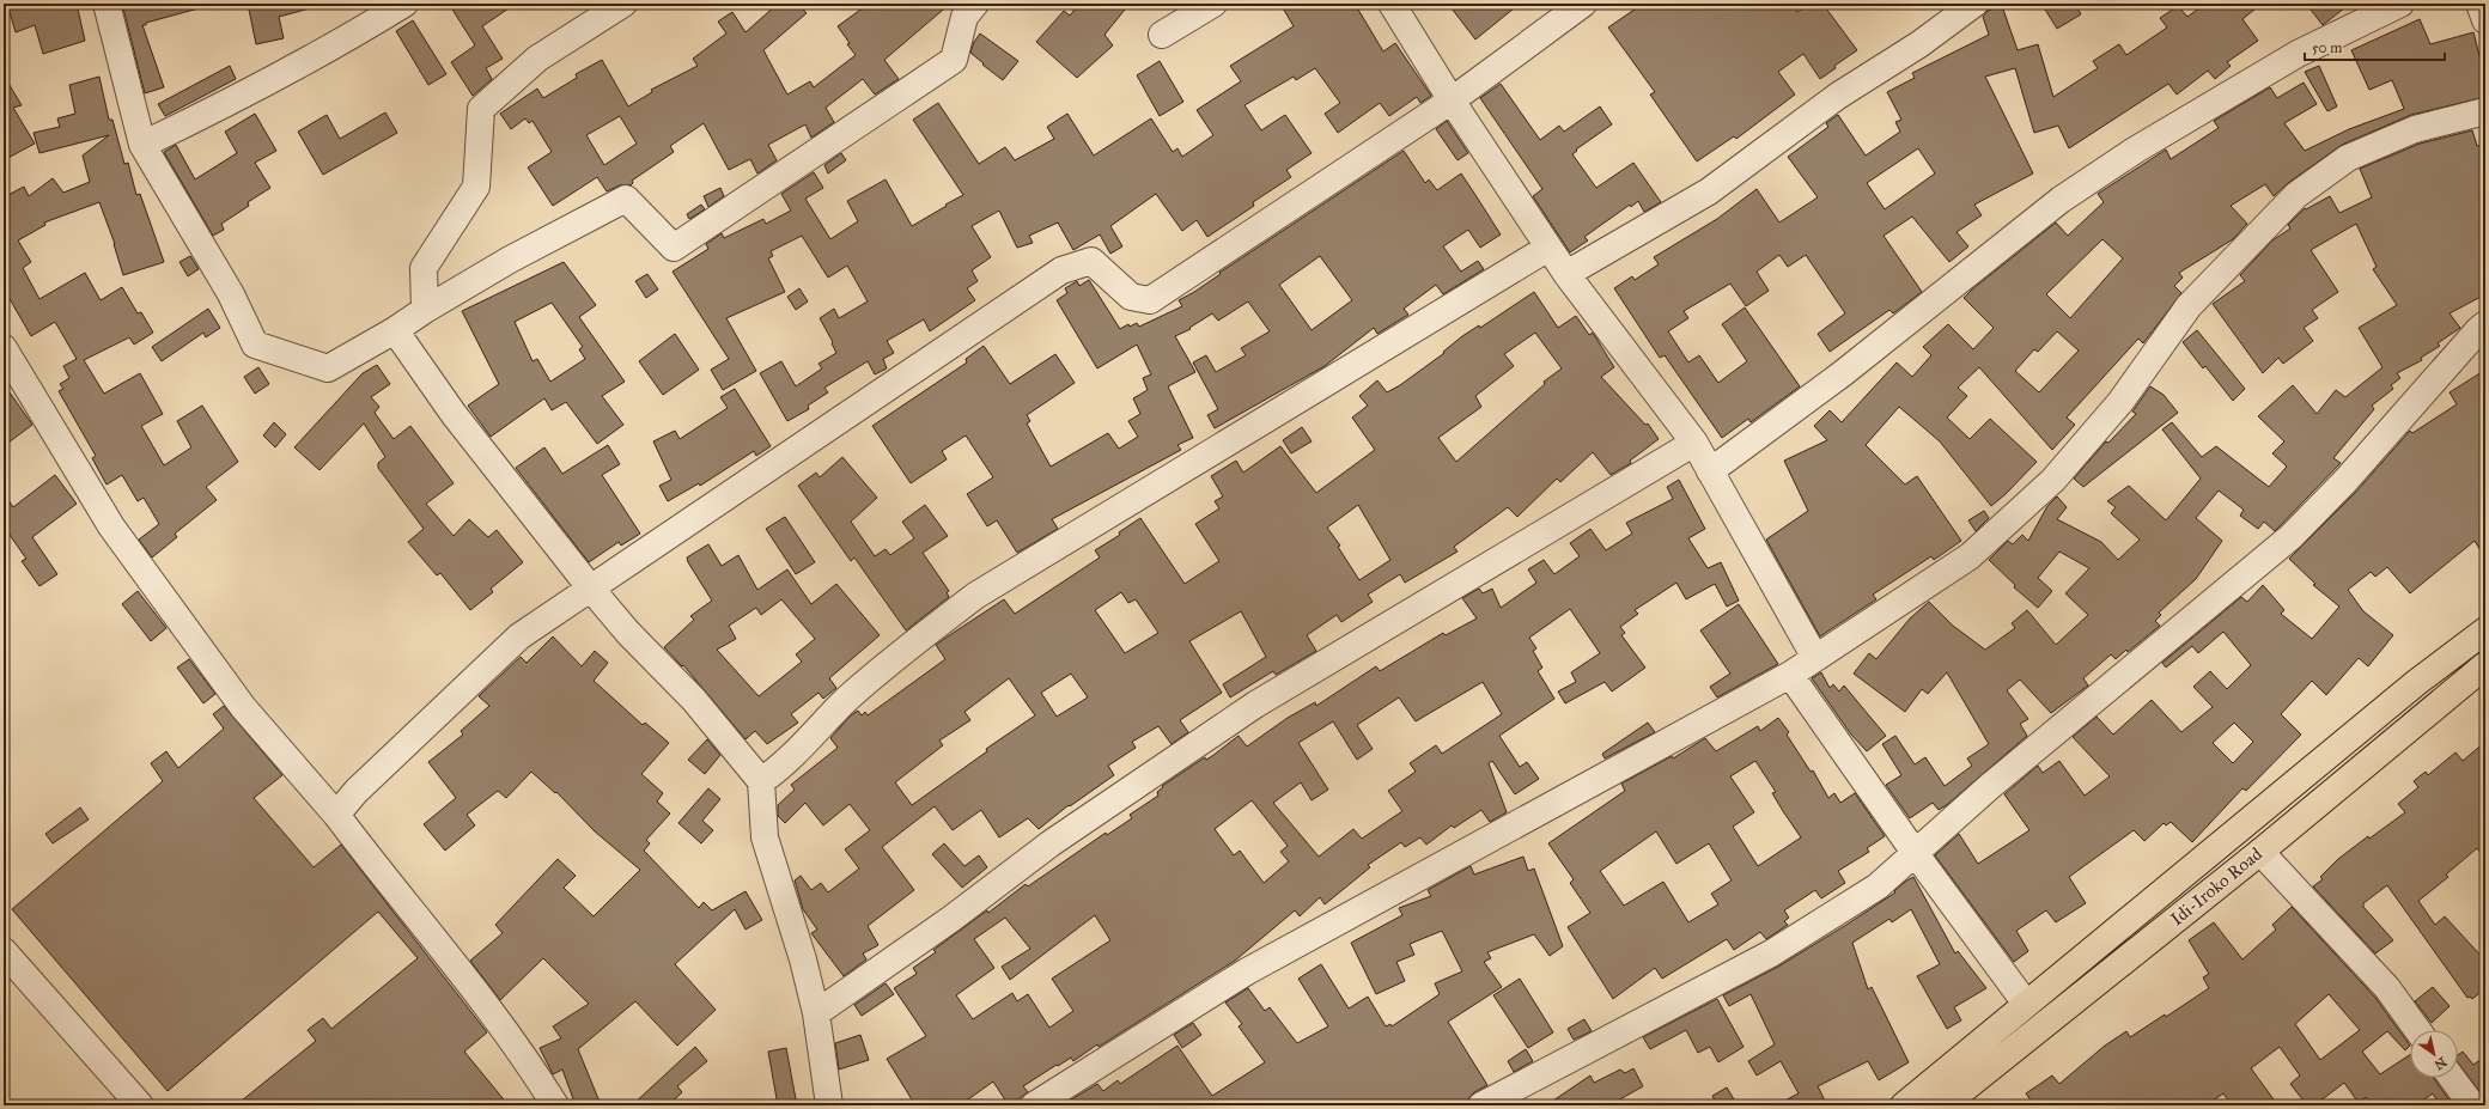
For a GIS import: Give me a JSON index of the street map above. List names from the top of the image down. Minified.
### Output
{"streets":{"highway":["Idi-Iroko Road"]},"scale_bar":"50 m","north":"bottom right"}
